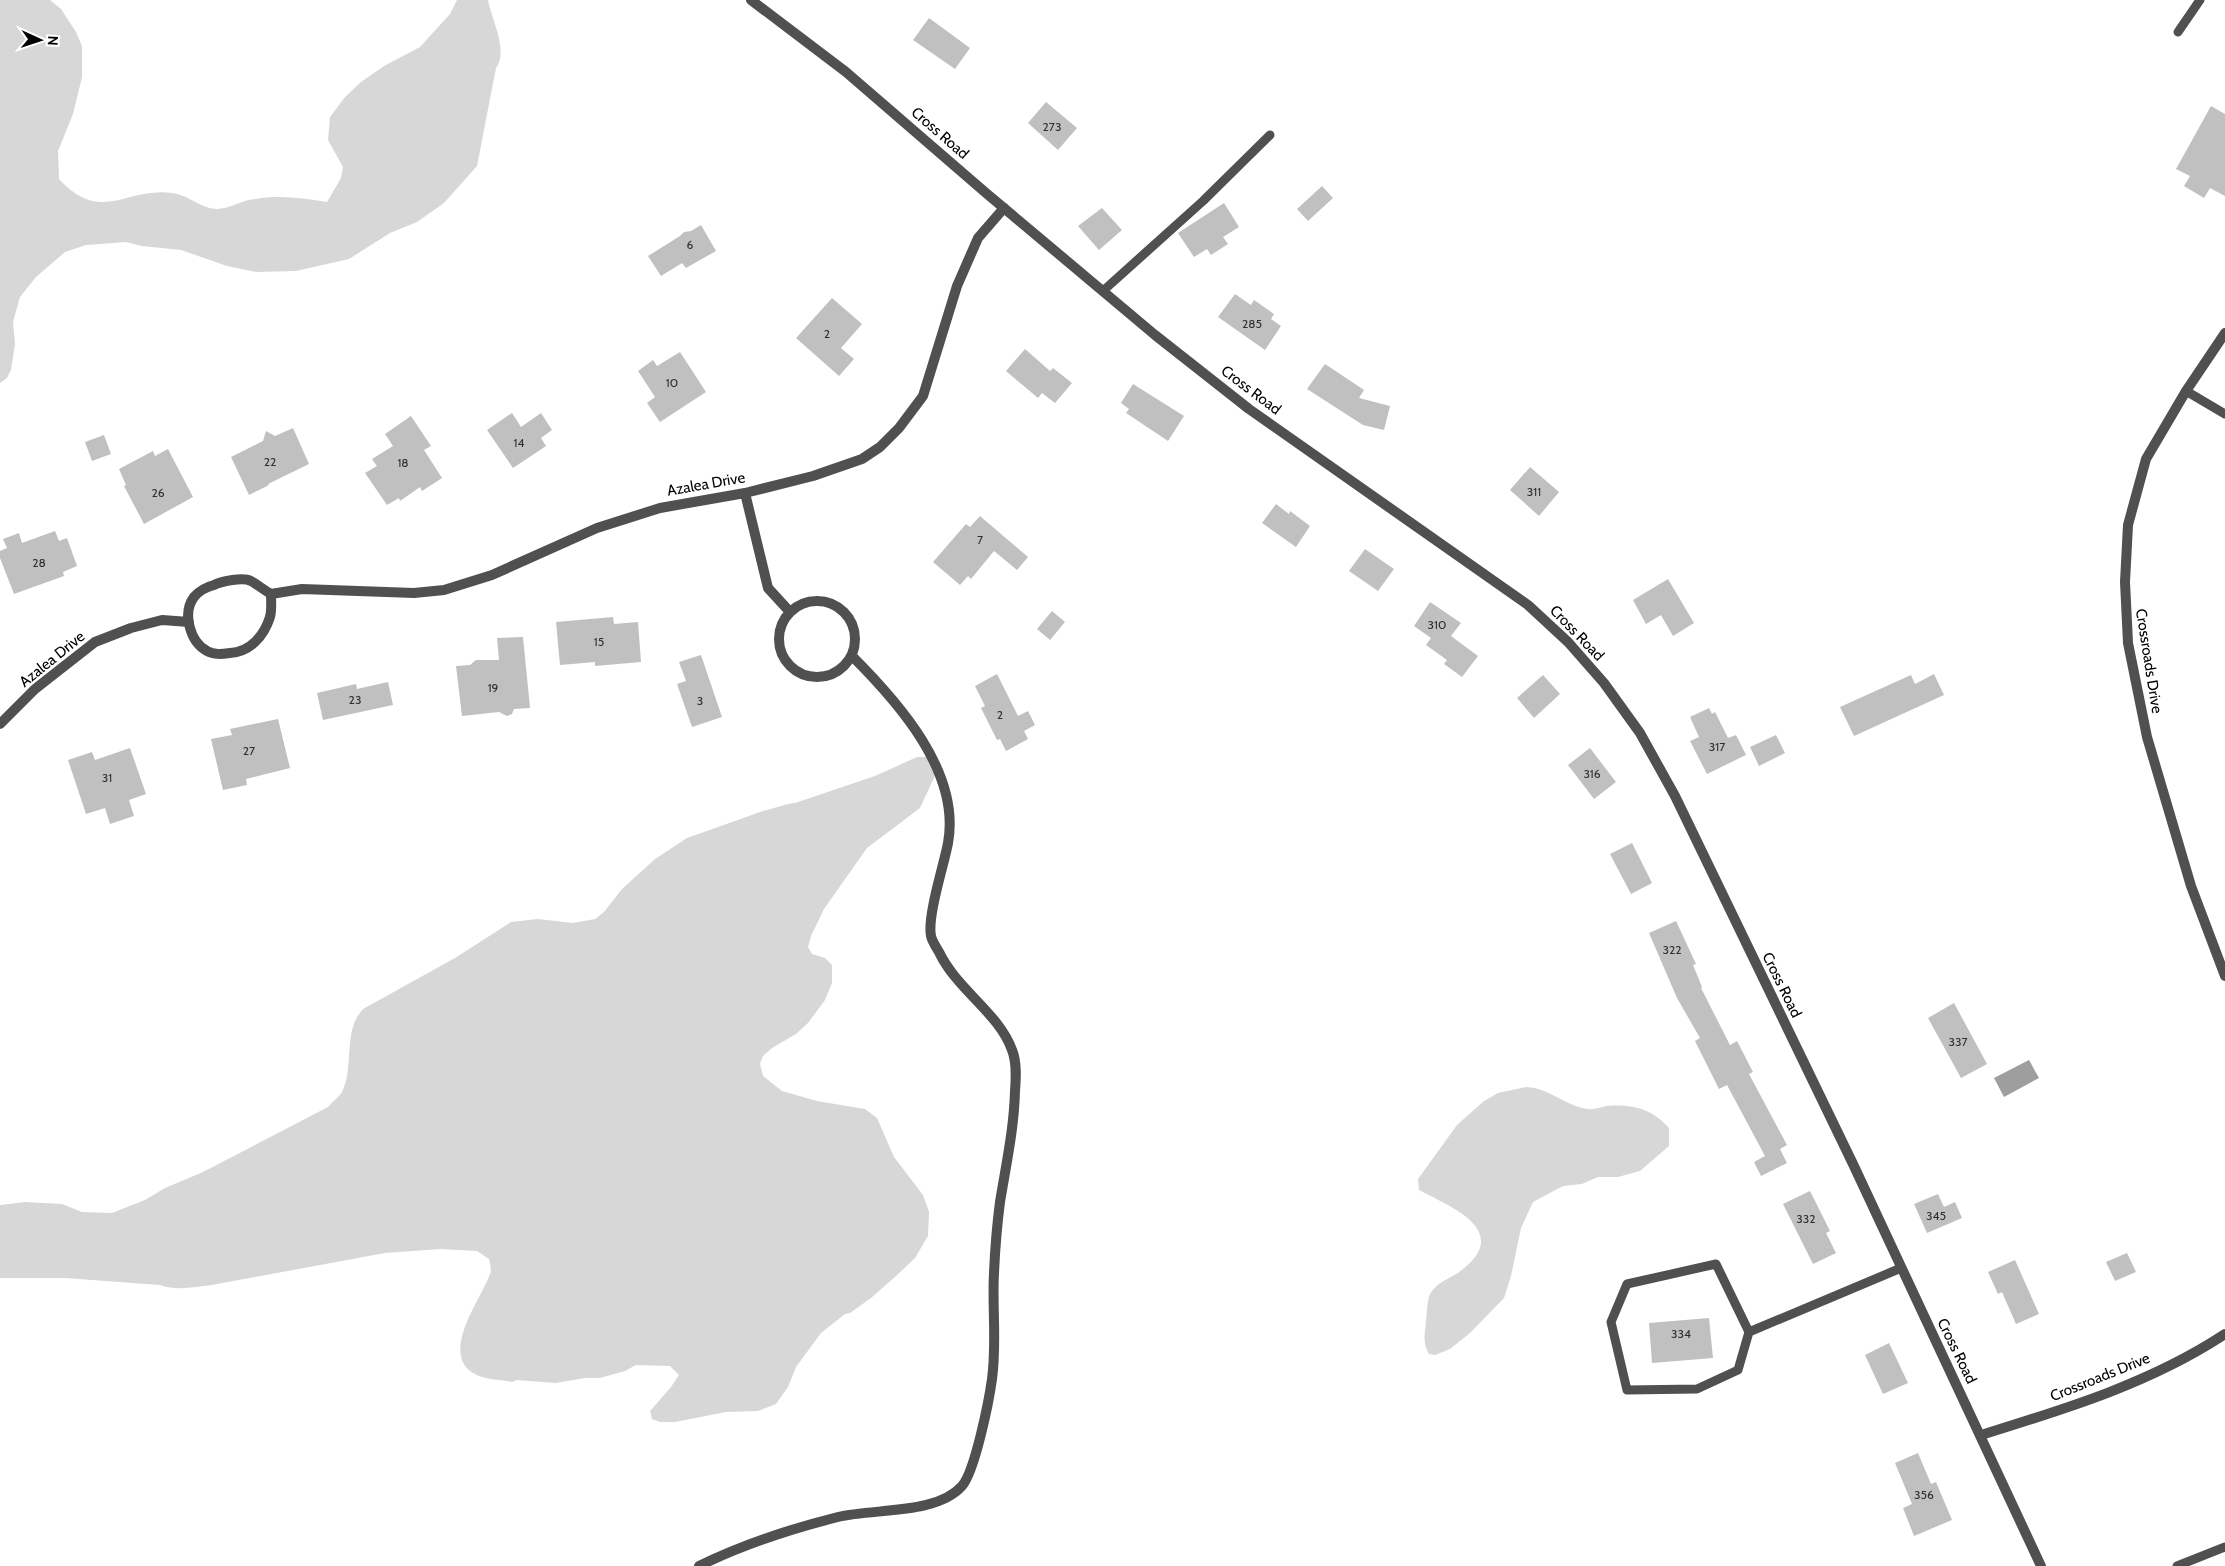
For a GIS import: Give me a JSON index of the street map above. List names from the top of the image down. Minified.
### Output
{"streets":{"street":["Cross Road","Azalea Drive","Crossroads Drive"]},"crossings":[["Cross Road","Azalea Drive"],["Cross Road","Crossroads Drive"]],"house_numbers":["273","6","285","2","10","14","22","18","311","26","7","28","310","15","19","23","3","2","317","27","316","31","322","337","345","332","334","356"],"north":"right"}
